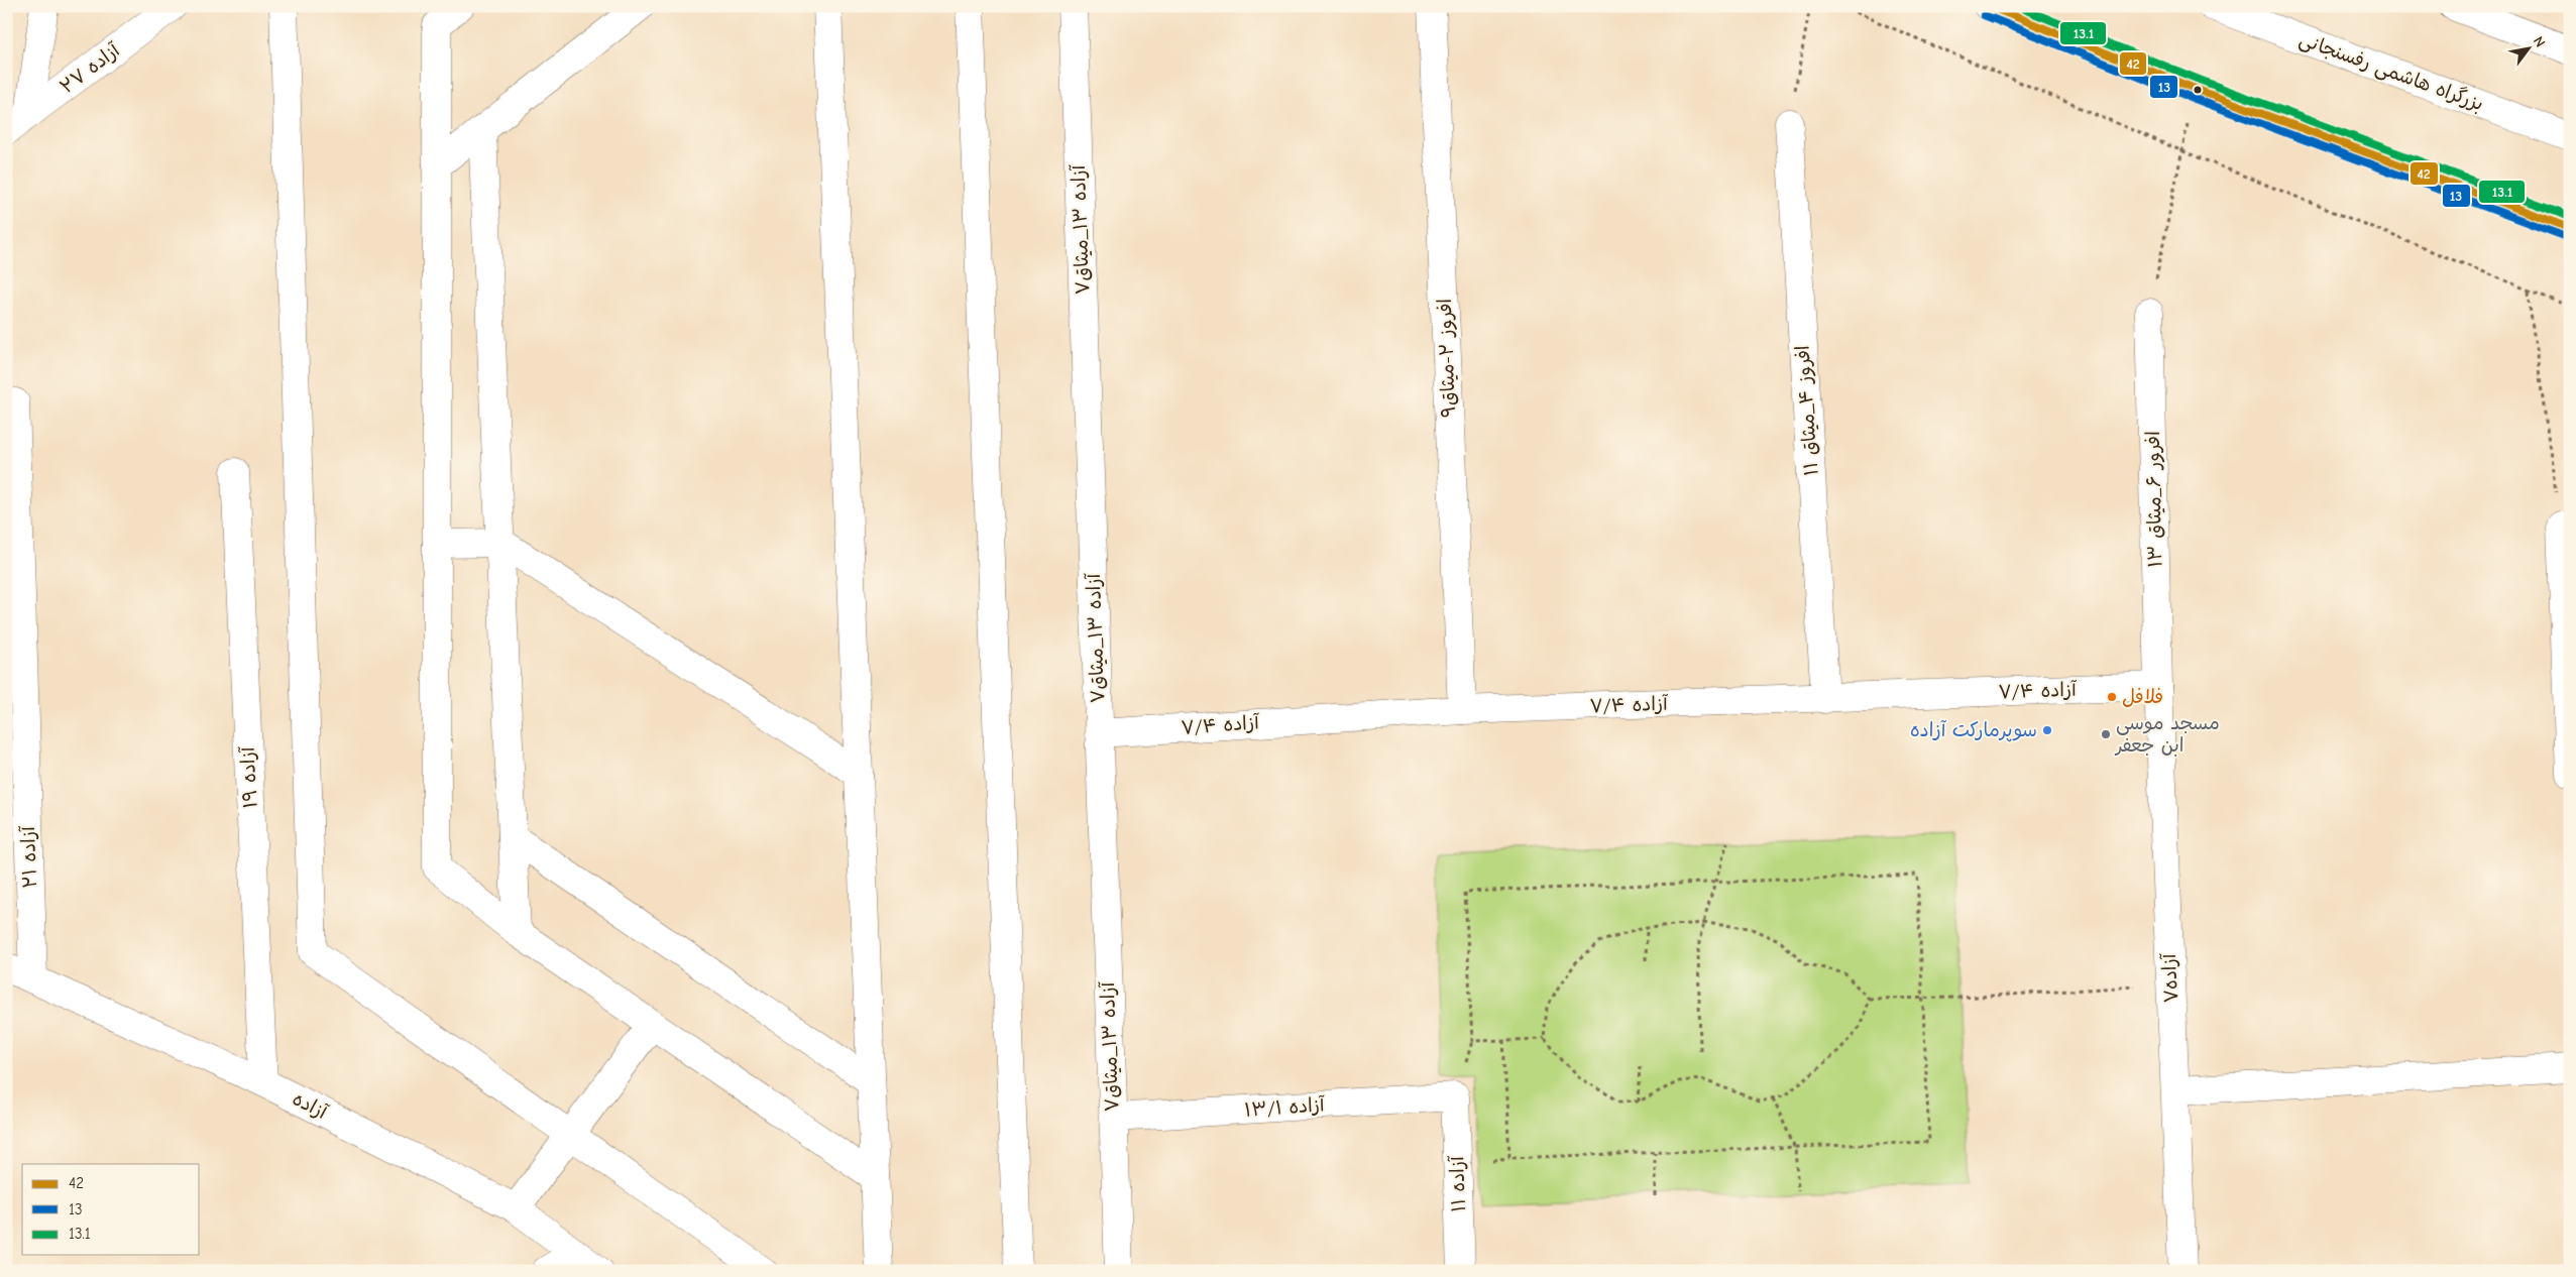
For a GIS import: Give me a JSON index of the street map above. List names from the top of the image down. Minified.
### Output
{"streets":{"main road":["آزاده ۲۷","بزرگراه هاشمی رفسنجانی","آزاده ۱۳_میثاق۷","افروز ۲-میثاق۹","افروز ۴_میثاق ۱۱","افرور ۶_میثاق ۱۳","آزاده ۷/۴","آزاده ۱۹","آزاده ۲۱","آزاده۷","آزاده","آزاده ۱۳/۱","آزاده ۱۱"]},"crossings":[["آزاده ۱۳_میثاق۷","آزاده ۷/۴"],["آزاده ۱۳_میثاق۷","آزاده ۱۳/۱"],["افروز ۲-میثاق۹","آزاده ۷/۴"],["افروز ۴_میثاق ۱۱","آزاده ۷/۴"],["افرور ۶_میثاق ۱۳","آزاده ۷/۴"],["افرور ۶_میثاق ۱۳","آزاده۷"],["آزاده ۷/۴","آزاده۷"],["آزاده ۱۹","آزاده"],["آزاده ۲۱","آزاده"],["آزاده ۱۳/۱","آزاده ۱۱"]],"places":["فلافل","سوپرمارکت آزاده","مسجد موسی ابن جعفر"],"lines":["transit line 42","transit line 13.1","transit line 13"],"legend":["42","13","13.1"],"north":"top right"}
